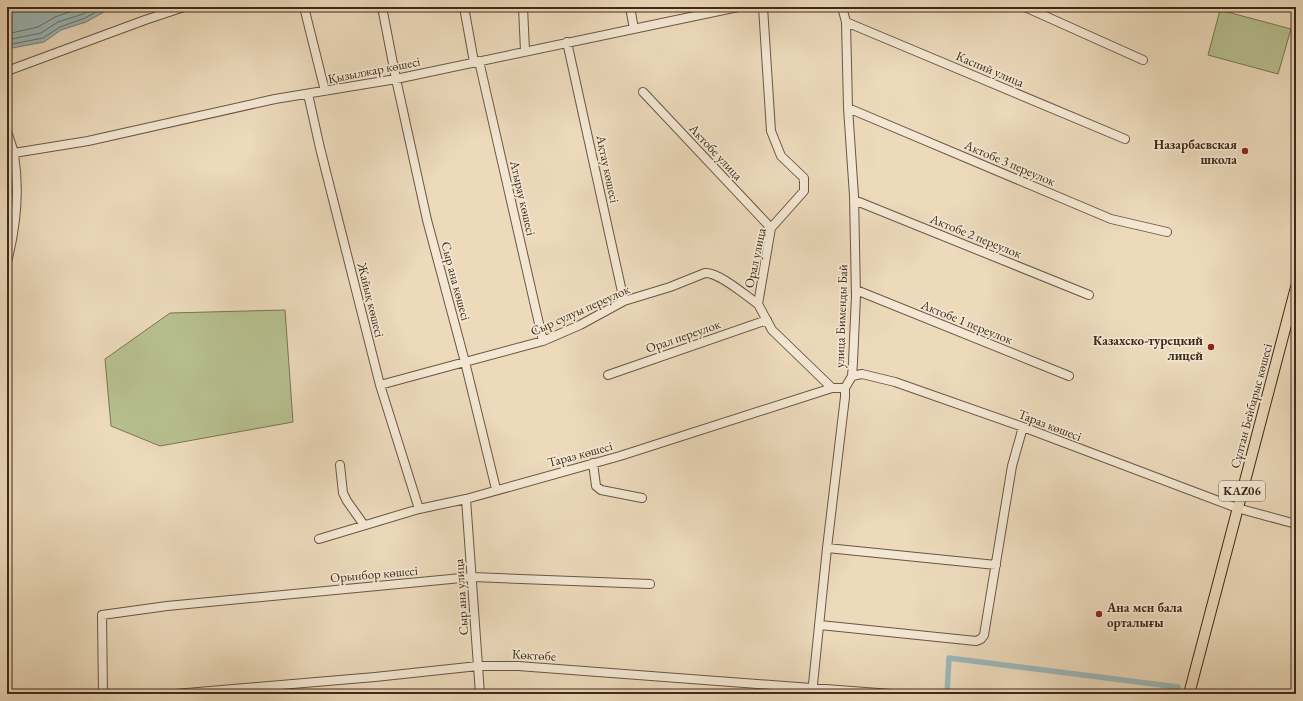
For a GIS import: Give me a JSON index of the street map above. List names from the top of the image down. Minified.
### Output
{"streets":{"main road":["Сұлтан Бейбарыс көшесі","KAZ06"],"street":["Каспий улица","Қызылжар көшесі","Актобе улица","Актобе 3 переулок","Ақтау көшесі","Атырау көшесі","Актобе 2 переулок","Орал улица","Сыр ана көшесі","Жайық көшесі","Сыр сулуы переулок","улица Бименды Бай","Актобе 1 переулок","Орал переулок","Тараз көшесі","Орынбор көшесі","Сыр ана улица","Көктөбе"]},"crossings":[["Каспий улица","улица Бименды Бай"],["Қызылжар көшесі","Ақтау көшесі"],["Қызылжар көшесі","Атырау көшесі"],["Қызылжар көшесі","Сыр ана көшесі"],["Қызылжар көшесі","Жайық көшесі"],["Актобе улица","Орал улица"],["Актобе 3 переулок","улица Бименды Бай"],["Ақтау көшесі","Сыр сулуы переулок"],["Атырау көшесі","Сыр сулуы переулок"],["Актобе 2 переулок","улица Бименды Бай"],["Орал улица","Сыр сулуы переулок"],["Орал улица","Орал переулок"],["Орал улица","Тараз көшесі"],["Сыр ана көшесі","Сыр сулуы переулок"],["Сыр ана көшесі","Тараз көшесі"],["Жайық көшесі","Сыр сулуы переулок"],["Жайық көшесі","Тараз көшесі"],["улица Бименды Бай","Актобе 1 переулок"],["улица Бименды Бай","Тараз көшесі"],["улица Бименды Бай","Көктөбе"],["Сұлтан Бейбарыс көшесі","Тараз көшесі"],["Тараз көшесі","Сыр ана улица"],["Орынбор көшесі","Сыр ана улица"],["Сыр ана улица","Көктөбе"]],"places":["Назарбаевская школа","Казахско-турецкий лицей","Ана мен бала орталығы"]}
